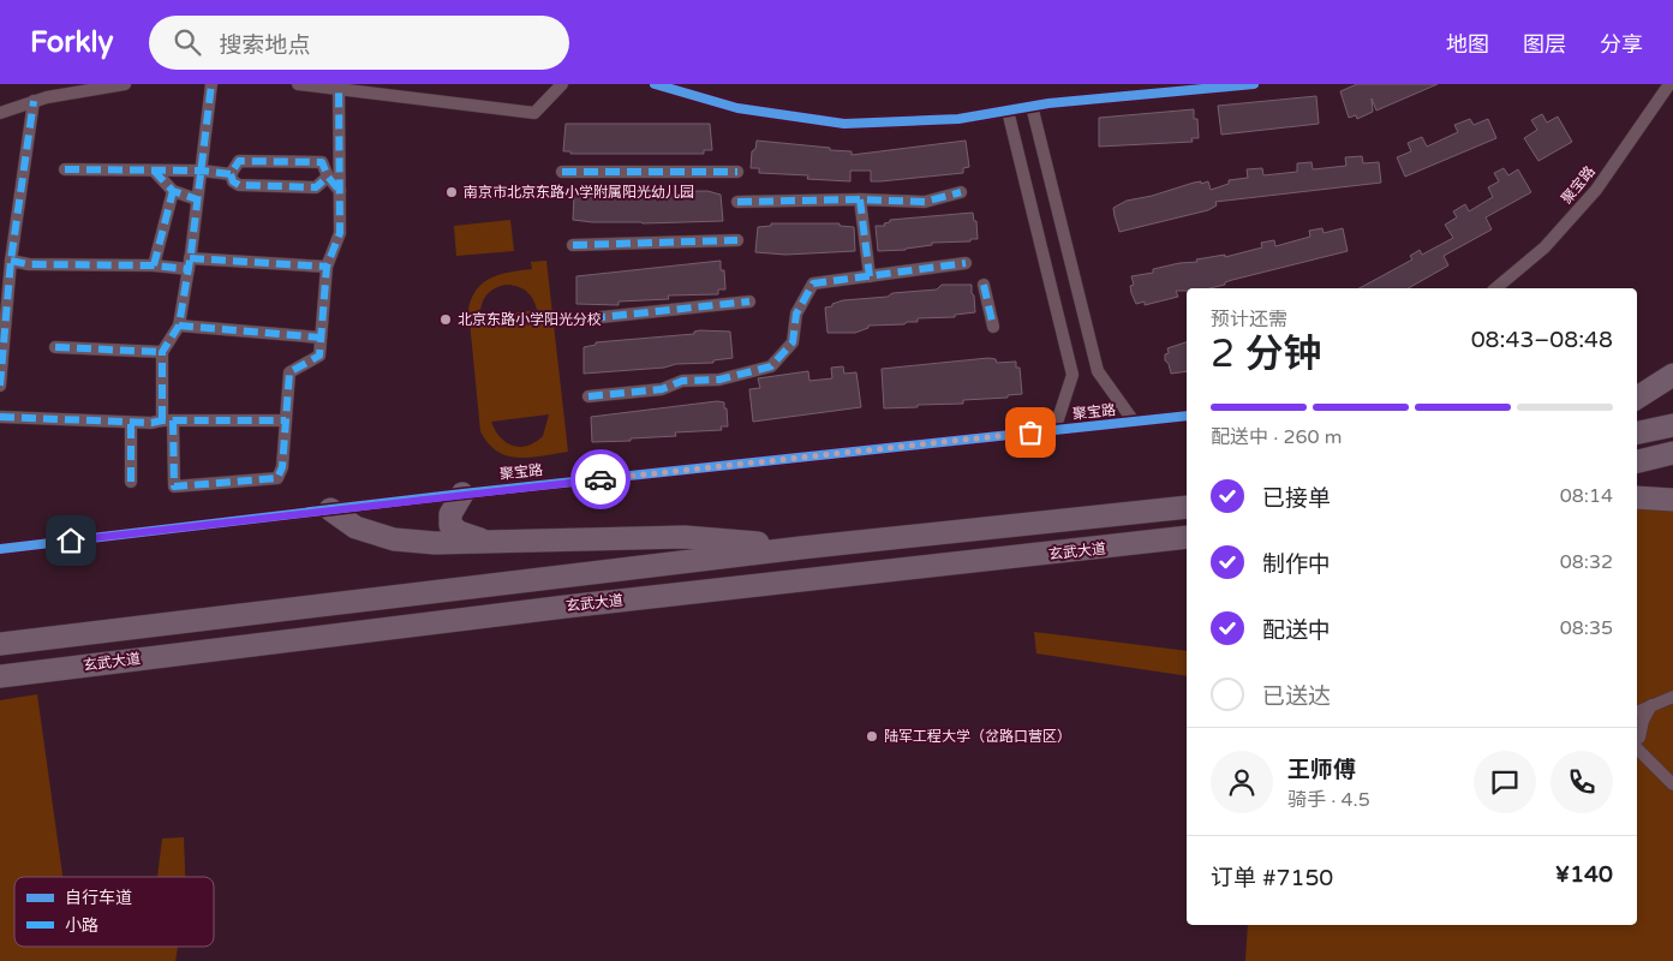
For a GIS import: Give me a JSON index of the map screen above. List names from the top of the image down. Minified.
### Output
{"streets":{"highway":["玄武大道"],"street":["聚宝路"]},"places":["南京市北京东路小学附属阳光幼儿园","北京东路小学阳光分校","陆军工程大学（岔路口营区）"],"legend":["自行车道","小路"],"page":{"header":"Forkly","search":"搜索地点","nav":["地图","图层","分享"],"heading":["2 分钟","预计还需","08:43–08:48"],"panel":["王师傅","骑手 · 4.5","订单 #7150","¥140"],"bar":"配送中 · 260 m","list":[["已接单","08:14"],["制作中","08:32"],["配送中","08:35"],"已送达"]}}
